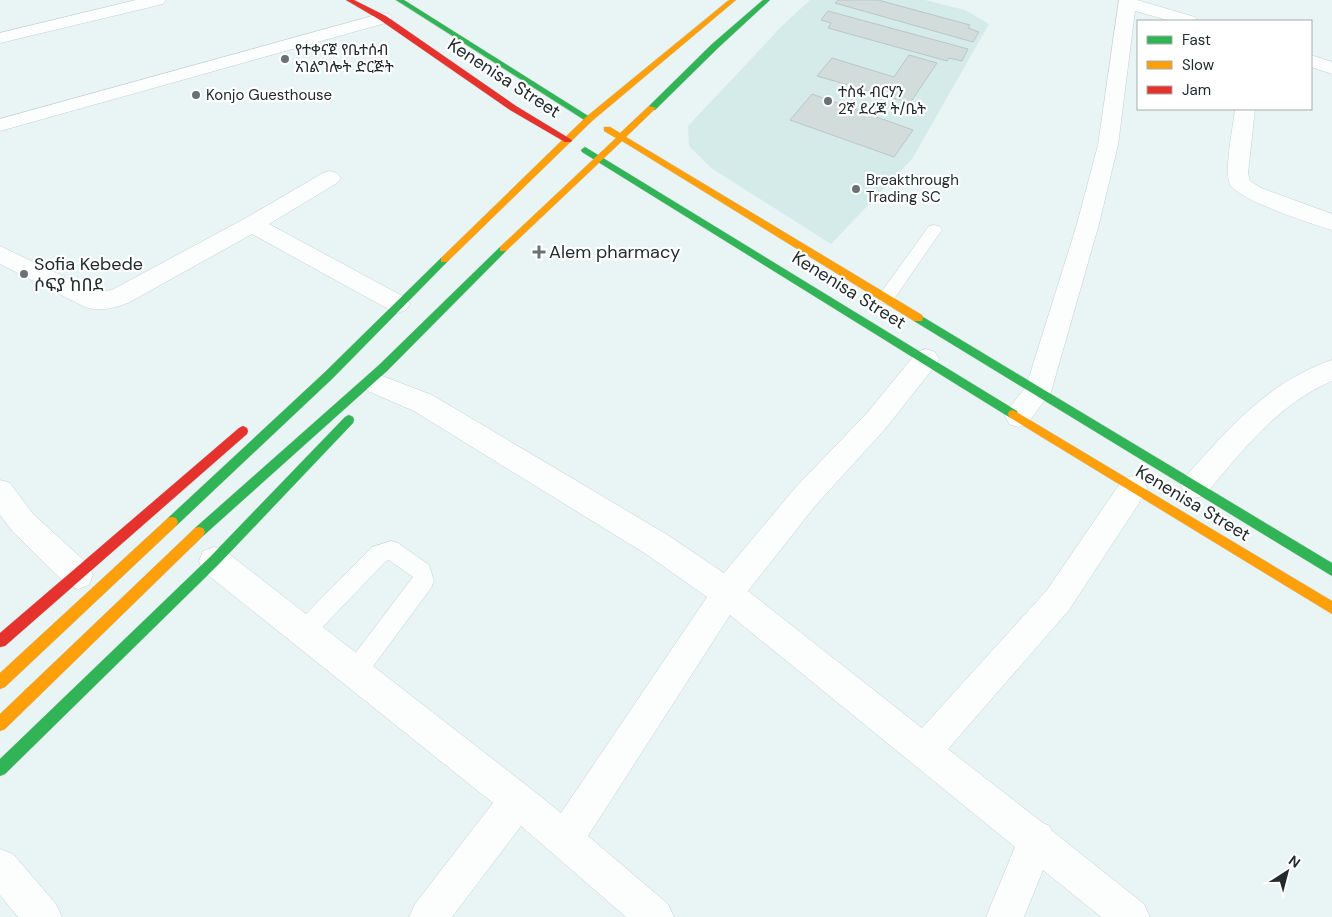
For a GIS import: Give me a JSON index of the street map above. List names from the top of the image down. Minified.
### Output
{"streets":{"main road":["Kenenisa Street"]},"places":{"other":["የተቀናጀ የቤተሰብ አገልግሎት ድርጅት","Konjo Guesthouse","ተስፋ ብርሃን 2ኛ ደረጃ ት/ቤት","Breakthrough Trading SC","Sofia Kebede ሶፍያ ከበደ"],"health":["Alem pharmacy"]},"legend":["Fast","Slow","Jam"],"north":"top right"}
